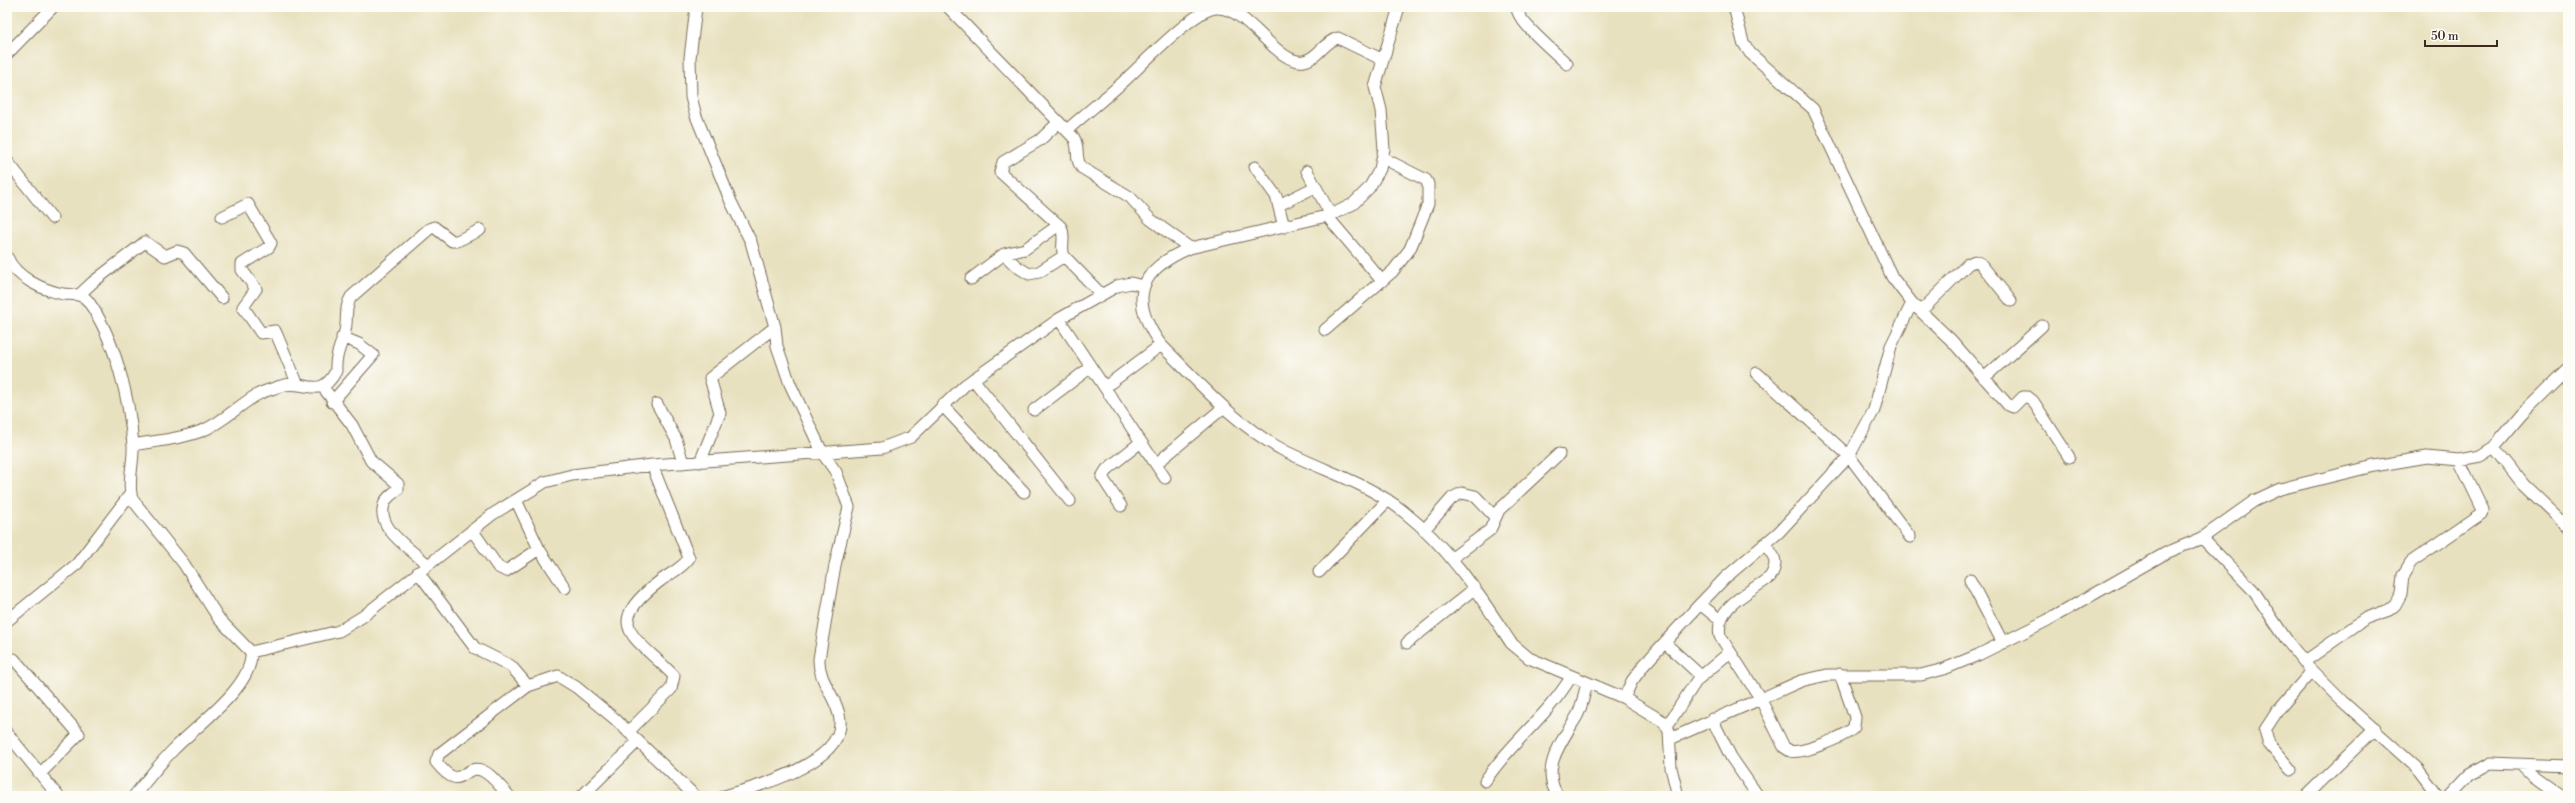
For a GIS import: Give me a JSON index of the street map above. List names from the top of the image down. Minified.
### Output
{"scale_bar":"50 m"}
